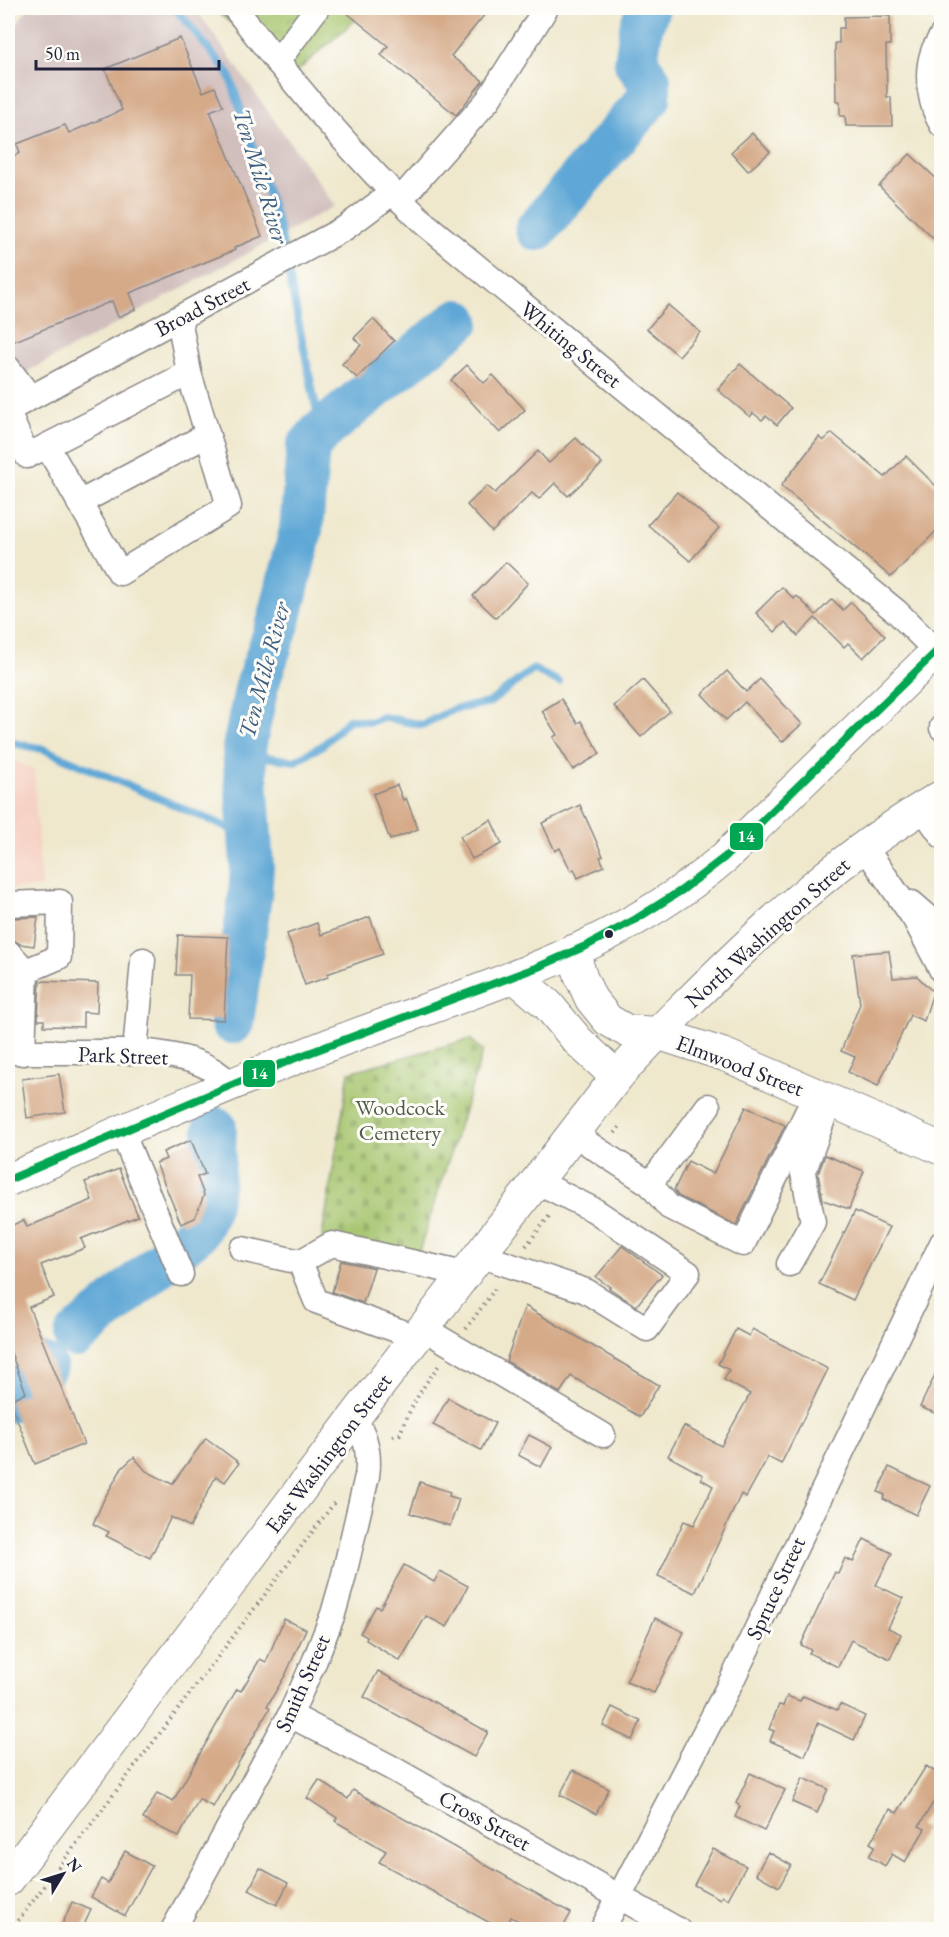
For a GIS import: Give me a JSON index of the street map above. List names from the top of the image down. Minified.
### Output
{"streets":{"main road":["North Washington Street","Elmwood Street","East Washington Street"],"street":["Broad Street","Whiting Street","Park Street","Spruce Street","Smith Street","Cross Street"]},"crossings":[["Broad Street","Whiting Street"],["North Washington Street","Elmwood Street"],["North Washington Street","East Washington Street"],["Elmwood Street","East Washington Street"],["East Washington Street","Smith Street"],["Spruce Street","Cross Street"],["Smith Street","Cross Street"]],"water":["Ten Mile River"],"parks":["Woodcock Cemetery"],"lines":["transit line 14"],"scale_bar":"50 m","north":"top right"}
